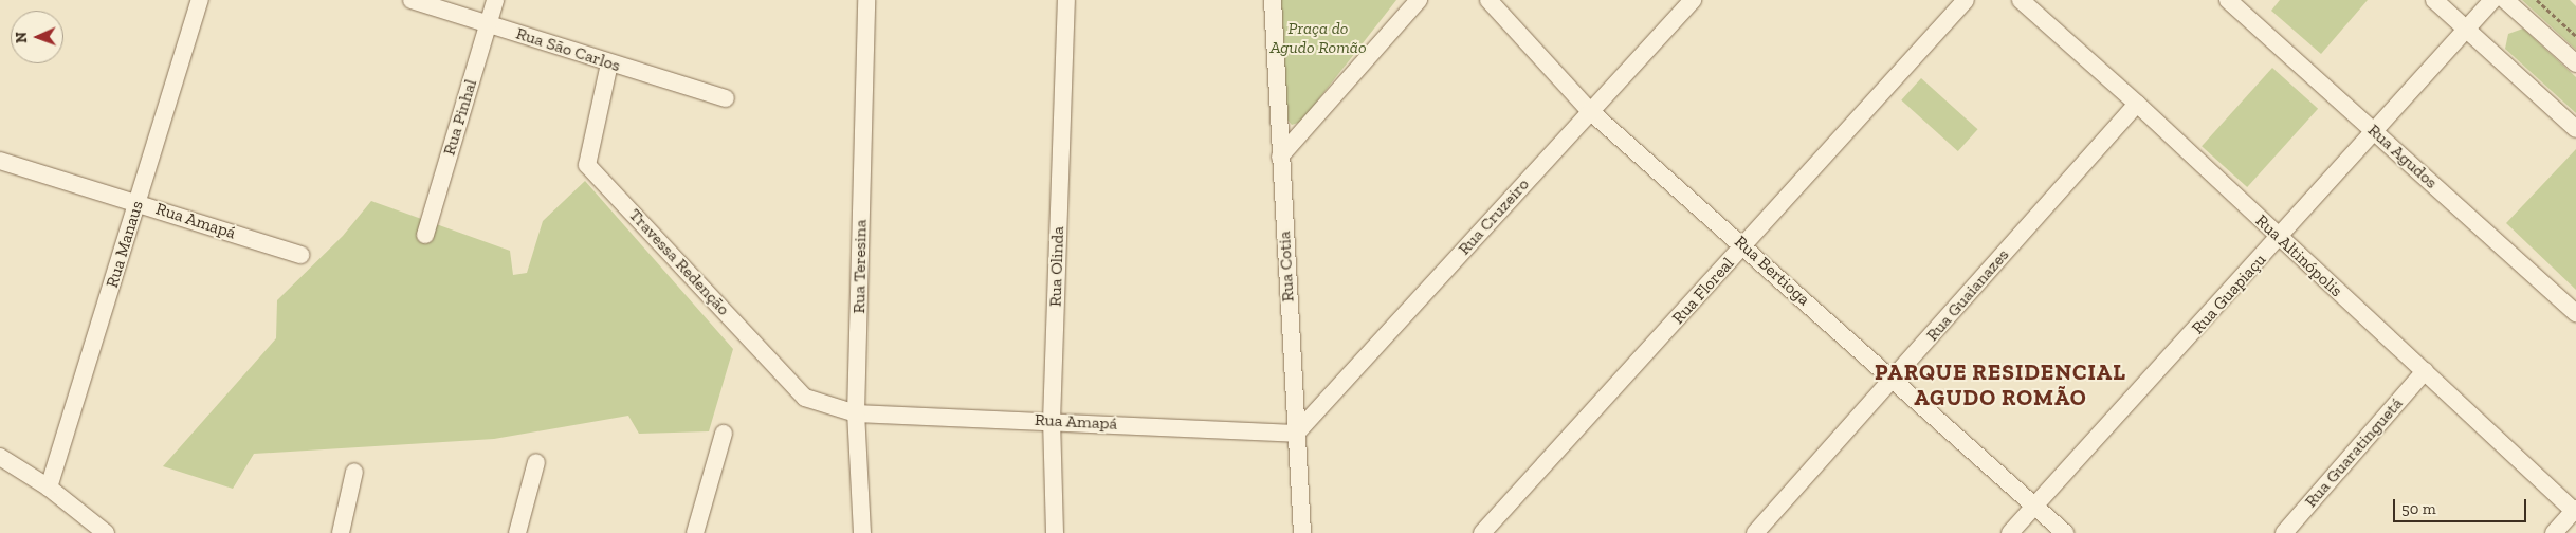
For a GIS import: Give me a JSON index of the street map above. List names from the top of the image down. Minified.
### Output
{"streets":{"street":["Rua São Carlos","Rua Pinhal","Rua Agudos","Rua Cruzeiro","Rua Amapá","Rua Manaus","Rua Altinópolis","Travessa Redenção","Rua Teresina","Rua Olinda","Rua Cotia","Rua Bertioga","Rua Floreal","Rua Guapiaçu","Rua Guaianazes","Rua Guaratinguetá"]},"crossings":[["Rua São Carlos","Rua Pinhal"],["Rua São Carlos","Travessa Redenção"],["Rua Agudos","Rua Guapiaçu"],["Rua Cruzeiro","Rua Amapá"],["Rua Cruzeiro","Rua Cotia"],["Rua Cruzeiro","Rua Bertioga"],["Rua Amapá","Rua Manaus"],["Rua Amapá","Travessa Redenção"],["Rua Amapá","Rua Teresina"],["Rua Amapá","Rua Olinda"],["Rua Amapá","Rua Cotia"],["Rua Altinópolis","Rua Guapiaçu"],["Rua Altinópolis","Rua Guaianazes"],["Rua Altinópolis","Rua Guaratinguetá"],["Travessa Redenção","Rua Teresina"],["Rua Bertioga","Rua Floreal"],["Rua Bertioga","Rua Guapiaçu"],["Rua Bertioga","Rua Guaianazes"]],"districts":["PARQUE RESIDENCIAL AGUDO ROMÃO"],"parks":["Praça do Agudo Romão"],"scale_bar":"50 m","north":"left"}
